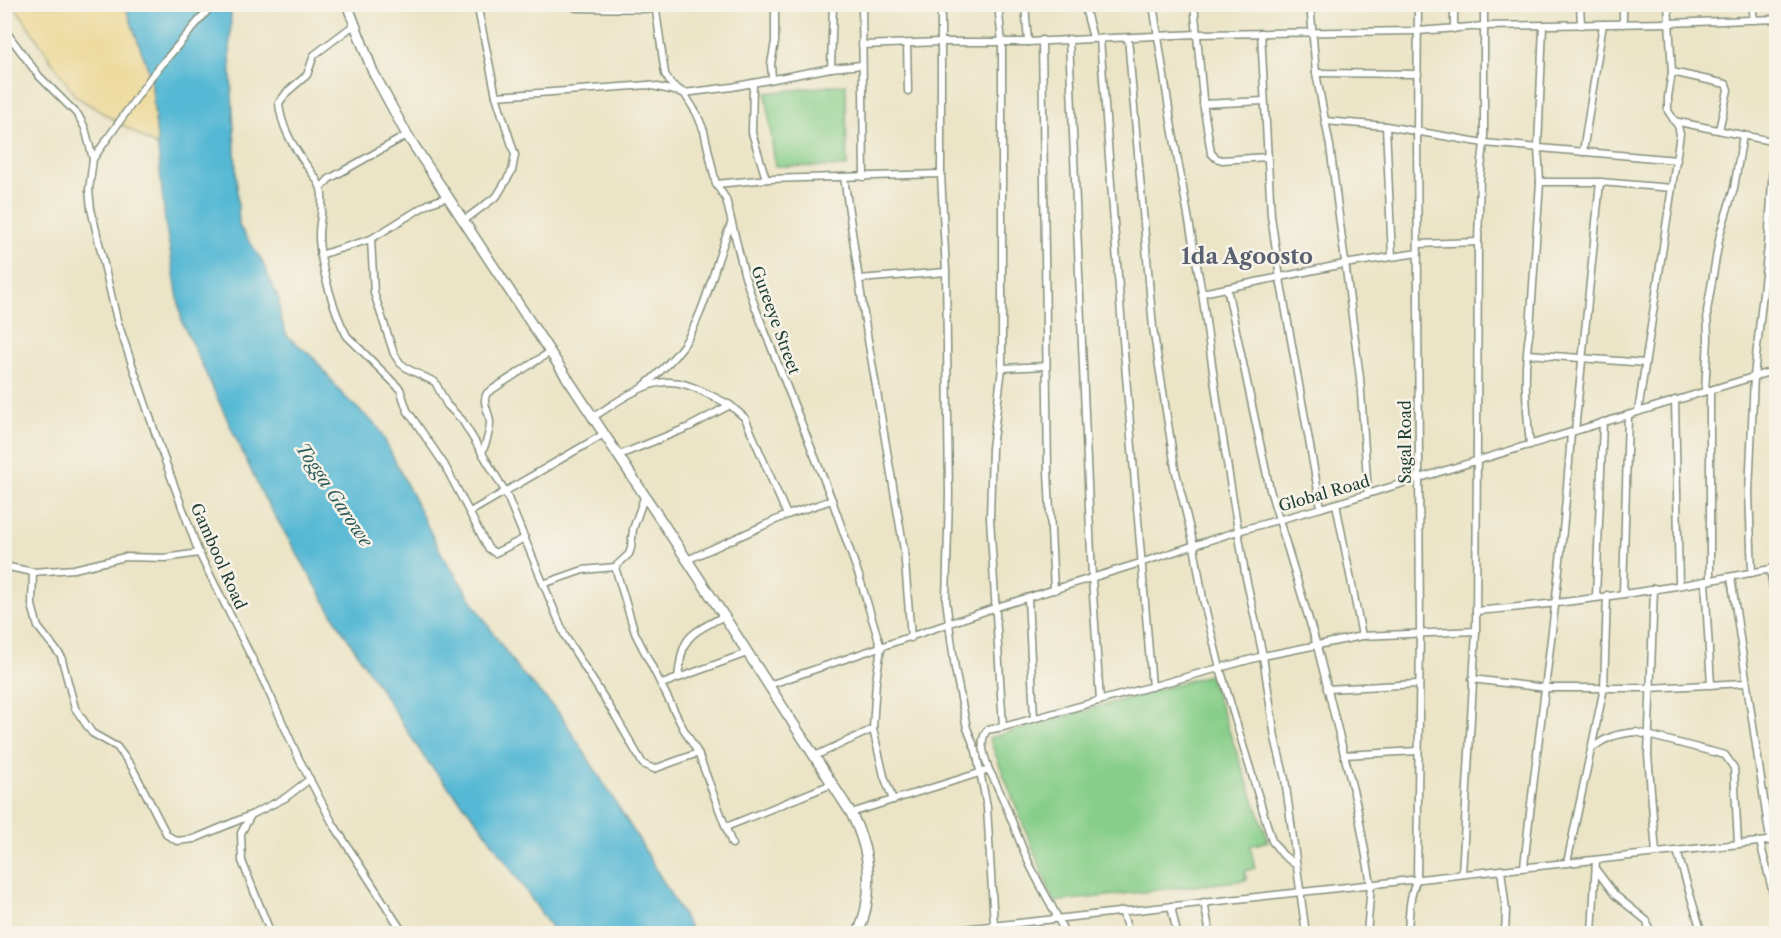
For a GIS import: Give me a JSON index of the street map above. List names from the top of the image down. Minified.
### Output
{"streets":{"street":["Gureeye Street","Sagal Road","Global Road","Gambool Road"]},"crossings":[["Gureeye Street","Global Road"],["Sagal Road","Global Road"]],"districts":["1da Agoosto"],"water":["Togga Garowe"]}
